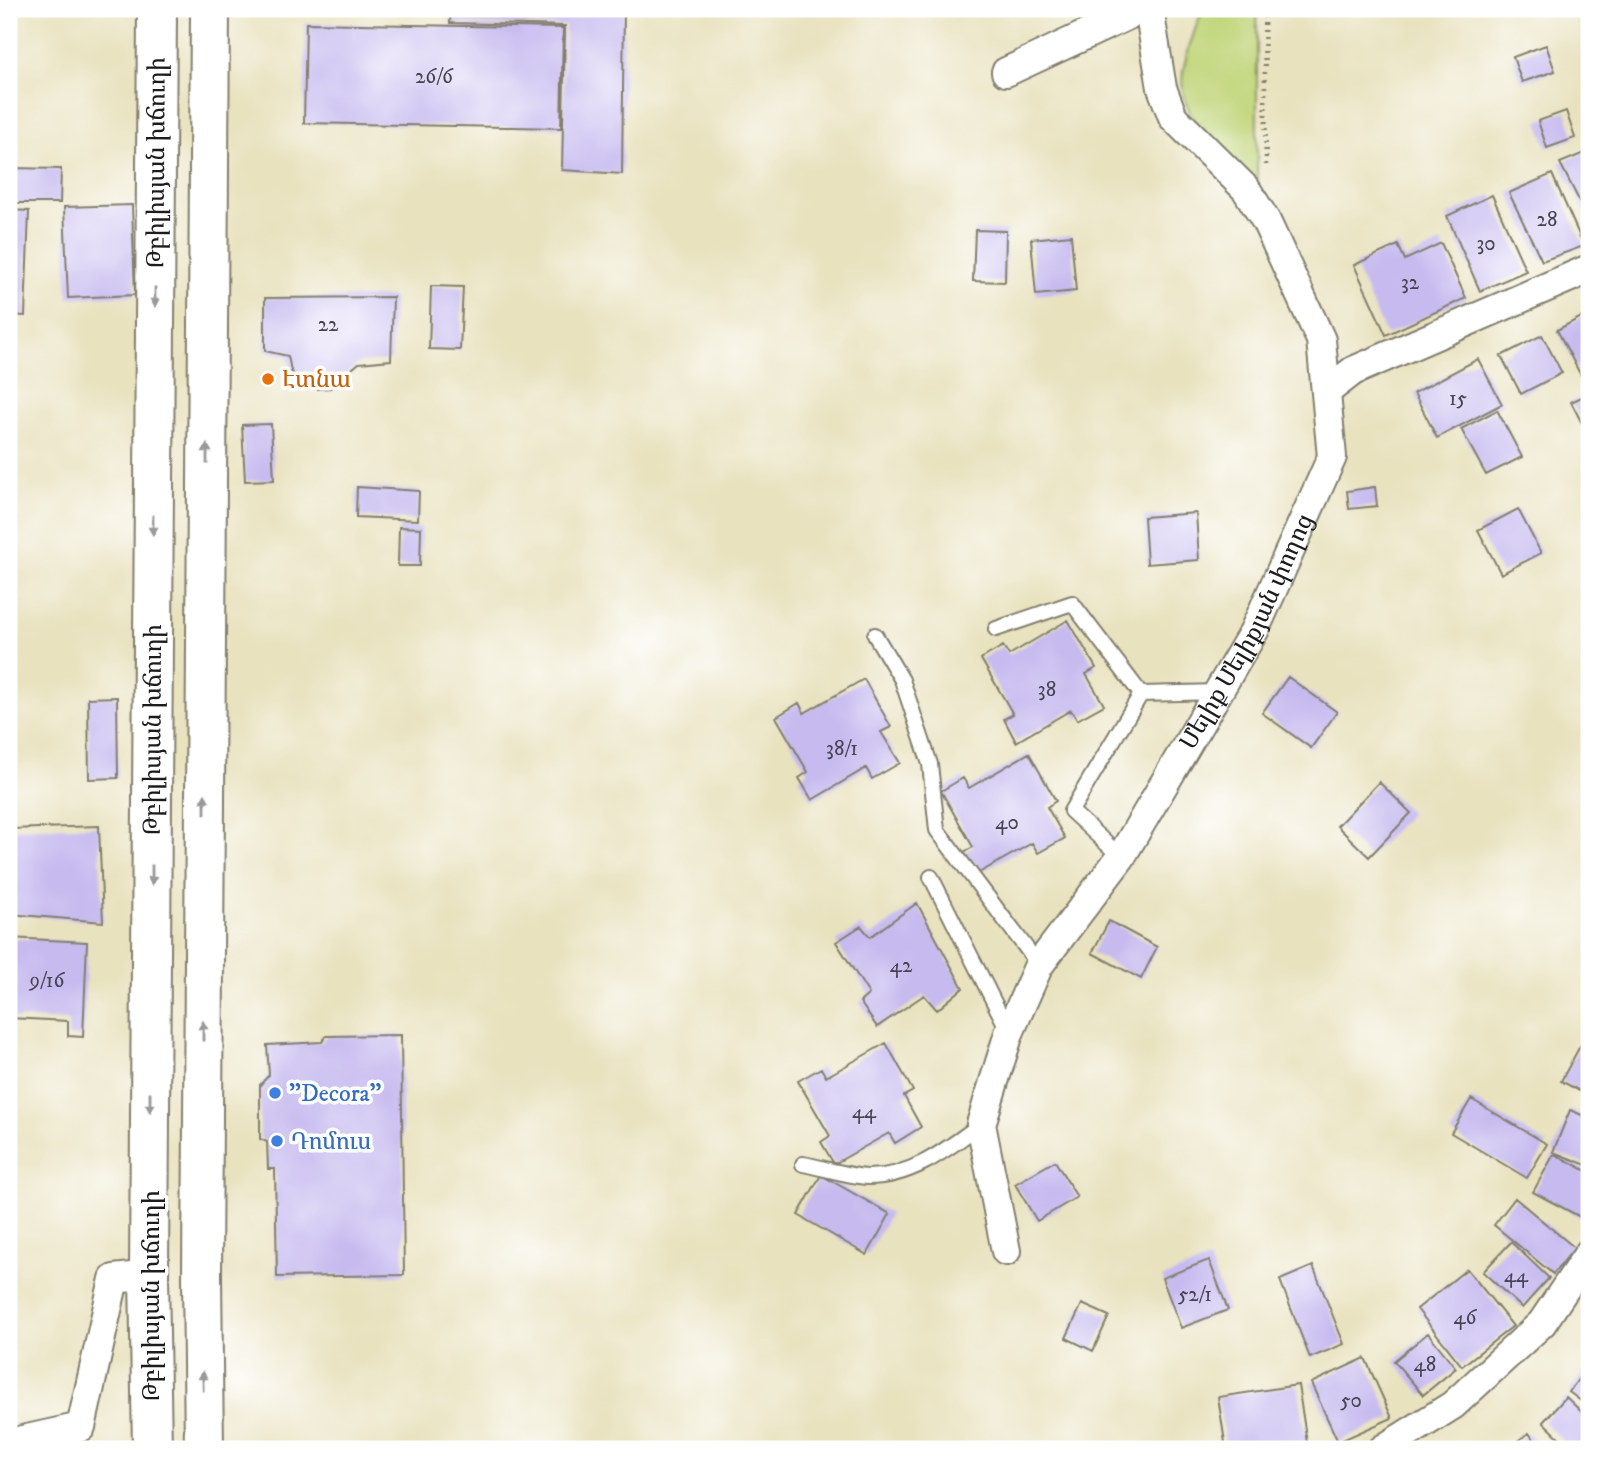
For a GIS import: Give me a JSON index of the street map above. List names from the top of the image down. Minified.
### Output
{"streets":{"main road":["Թբիլիսյան խճուղի"],"street":["Մելիք Մելիքյան փողոց"]},"places":["Էտնա","\"Decora\"","Դոմուս"],"house_numbers":["26/6","28","30","32","22","15","38","38/1","40","42","9/16","44","44","52/1","46","48","50"]}
